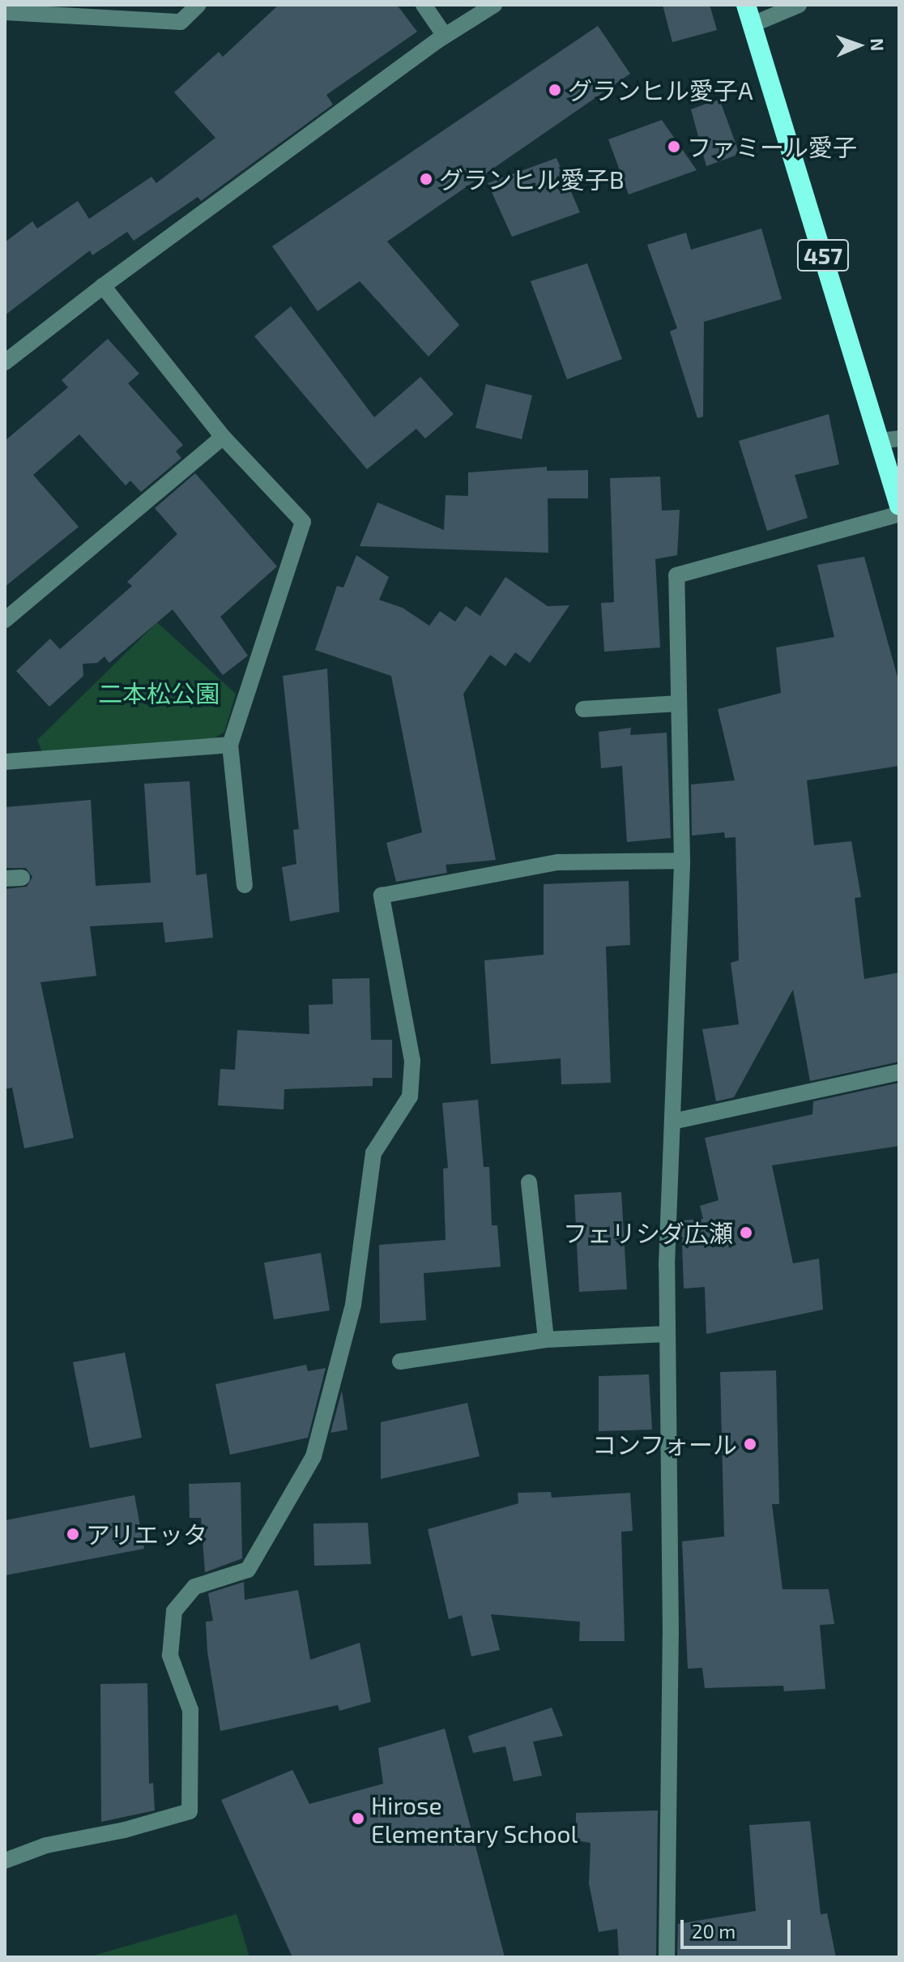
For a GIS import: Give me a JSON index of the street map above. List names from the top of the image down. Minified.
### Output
{"streets":{"highway":["457"]},"parks":["二本松公園"],"places":["グランヒル愛子A","ファミール愛子","グランヒル愛子B","フェリシダ広瀬","コンフォール","アリエッタ","Hirose Elementary School"],"scale_bar":"20 m","north":"right"}
